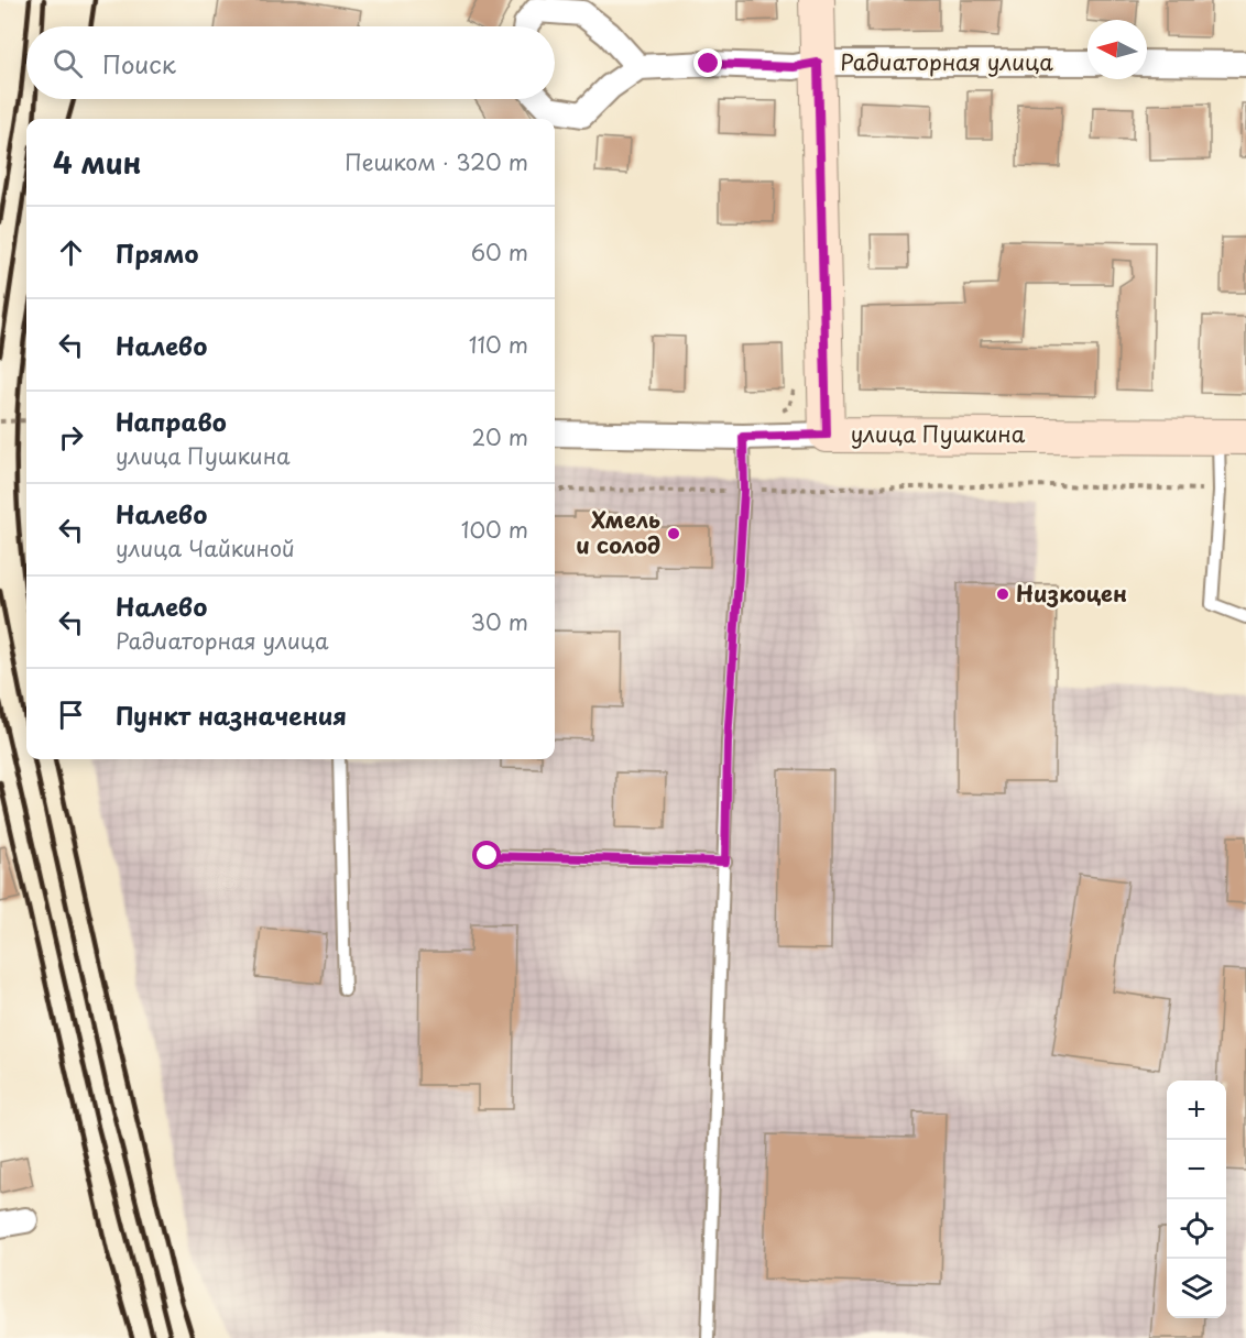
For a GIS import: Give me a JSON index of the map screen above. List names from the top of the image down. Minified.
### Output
{"streets":{"street":["Радиаторная улица","улица Пушкина"]},"places":["Хмель и солод","Низкоцен"],"north":"left","page":{"search":"Поиск","heading":["4 мин","Пешком · 320 m"],"list":[["Прямо","60 m"],["Налево","110 m"],["Направо","улица Пушкина","20 m"],["Налево","улица Чайкиной","100 m"],["Налево","Радиаторная улица","30 m"],"Пункт назначения"],"map_buttons":["+","−"]}}
